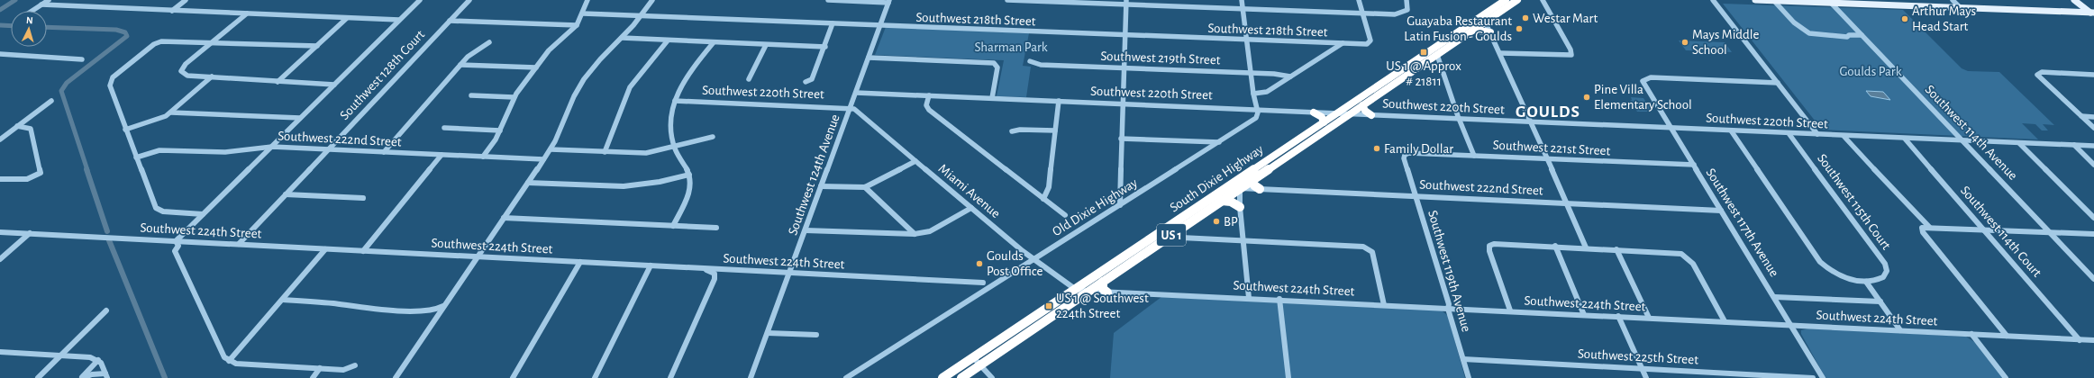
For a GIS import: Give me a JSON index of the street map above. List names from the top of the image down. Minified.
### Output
{"streets":{"highway":["South Dixie Highway","US 1"],"street":["Southwest 218th Street","Southwest 219th Street","Southwest 128th Court","Southwest 220th Street","Southwest 114th Avenue","Southwest 222nd Street","Southwest 221st Street","Southwest 124th Avenue","Miami Avenue","Southwest 115th Court","Old Dixie Highway","Southwest 117th Avenue","Southwest 224th Street","Southwest 114th Court","Southwest 119th Avenue","Southwest 225th Street"]},"crossings":[["Southwest 218th Street","Southwest 124th Avenue"],["Southwest 128th Court","Southwest 222nd Street"],["Southwest 128th Court","Southwest 224th Street"],["Southwest 220th Street","Southwest 114th Avenue"],["Southwest 220th Street","Southwest 124th Avenue"],["Southwest 220th Street","South Dixie Highway"],["Southwest 220th Street","Miami Avenue"],["Southwest 220th Street","Southwest 115th Court"],["Southwest 220th Street","Old Dixie Highway"],["Southwest 220th Street","Southwest 117th Avenue"],["Southwest 220th Street","Southwest 114th Court"],["Southwest 222nd Street","South Dixie Highway"],["Southwest 222nd Street","Southwest 117th Avenue"],["Southwest 222nd Street","Southwest 119th Avenue"],["Southwest 221st Street","Southwest 117th Avenue"],["Southwest 221st Street","Southwest 119th Avenue"],["Southwest 124th Avenue","Miami Avenue"],["Southwest 124th Avenue","Southwest 224th Street"],["South Dixie Highway","Miami Avenue"],["South Dixie Highway","Southwest 224th Street"],["Miami Avenue","Old Dixie Highway"],["Miami Avenue","Southwest 224th Street"],["Old Dixie Highway","Southwest 224th Street"],["Southwest 117th Avenue","Southwest 224th Street"],["Southwest 224th Street","Southwest 114th Court"],["Southwest 224th Street","Southwest 119th Avenue"],["Southwest 119th Avenue","Southwest 225th Street"]],"districts":["GOULDS"],"parks":["Sharman Park","Goulds Park"],"places":{"other":["Westar Mart","Arthur Mays Head Start","Guayaba Restaurant Latin Fusion - Goulds","Mays Middle School","Pine Villa Elementary School","Family Dollar","BP","Goulds Post Office"],"transit":["US 1 @ Approx # 21811","US 1 @ Southwest 224th Street"]},"north":"top"}
